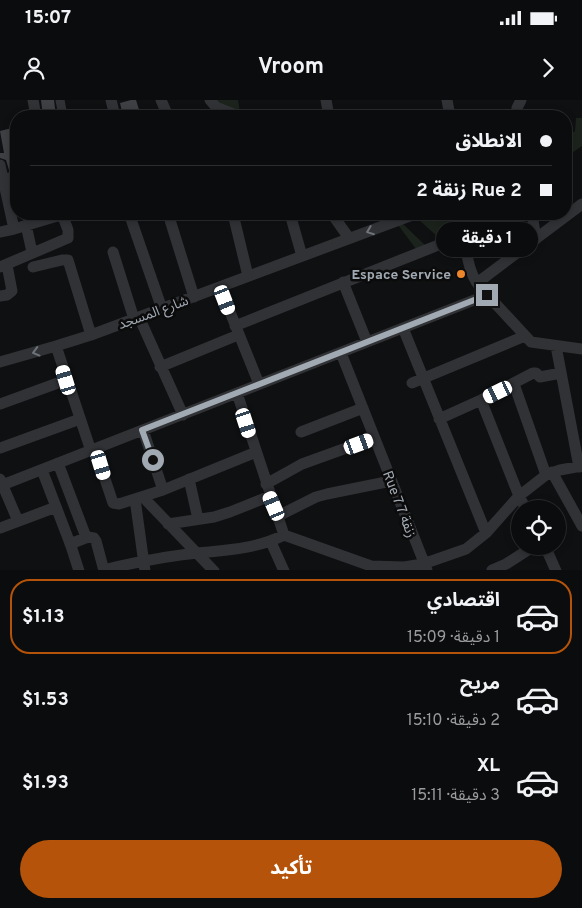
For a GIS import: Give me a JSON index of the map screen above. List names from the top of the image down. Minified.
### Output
{"streets":{"street":["شارع المسجد","Rue 7 زنقة 7"]},"places":["Espace Service"],"page":{"status":"15:07","header":"Vroom","banner":["الانطلاق","Rue 2 زنقة 2"],"bubble":"1 دقيقة","list":[{"name":"اقتصادي","note":"1 دقيقة · 15:09","value":"$1.13"},{"name":"مريح","note":"2 دقيقة · 15:10","value":"$1.53"},{"name":"XL","note":"3 دقيقة · 15:11","value":"$1.93"}],"buttons":"تأكيد"}}
